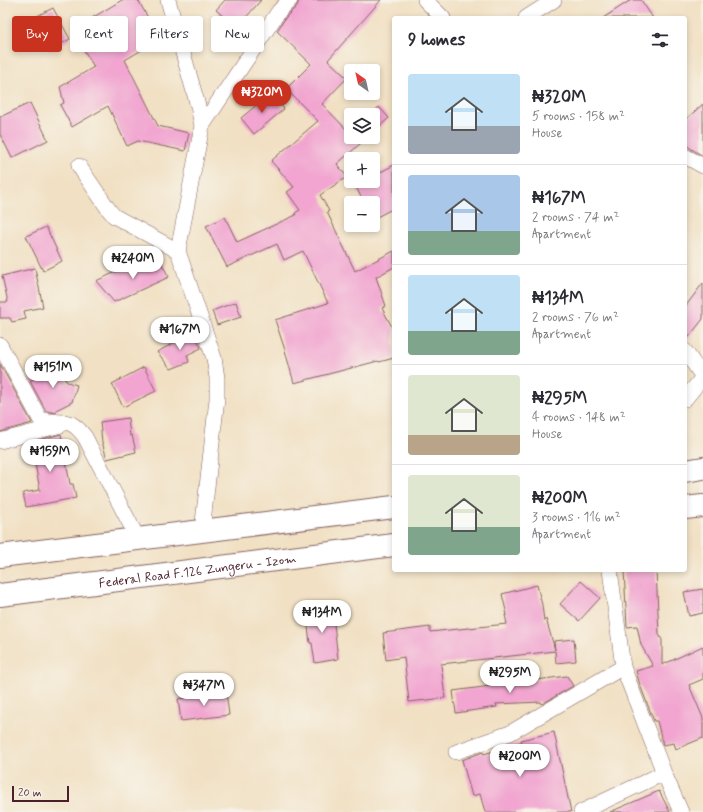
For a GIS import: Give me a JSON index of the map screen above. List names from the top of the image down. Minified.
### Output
{"streets":{"main road":["Federal Road F.126 Zungeru - Izom"]},"scale_bar":"20 m","north":"top left","page":{"chip":["Buy","Rent","Filters","New"],"heading":"9 homes","map_buttons":["+","−"],"list":[{"name":"₦320M","note":"5 rooms · 158 m² · House"},{"name":"₦167M","note":"2 rooms · 74 m² · Apartment"},{"name":"₦134M","note":"2 rooms · 76 m² · Apartment"},{"name":"₦295M","note":"4 rooms · 148 m² · House"},{"name":"₦200M","note":"3 rooms · 116 m² · Apartment"}],"price":["₦320M","₦240M","₦167M","₦151M","₦159M","₦134M","₦295M","₦347M","₦200M"],"scale":"20 m"}}
